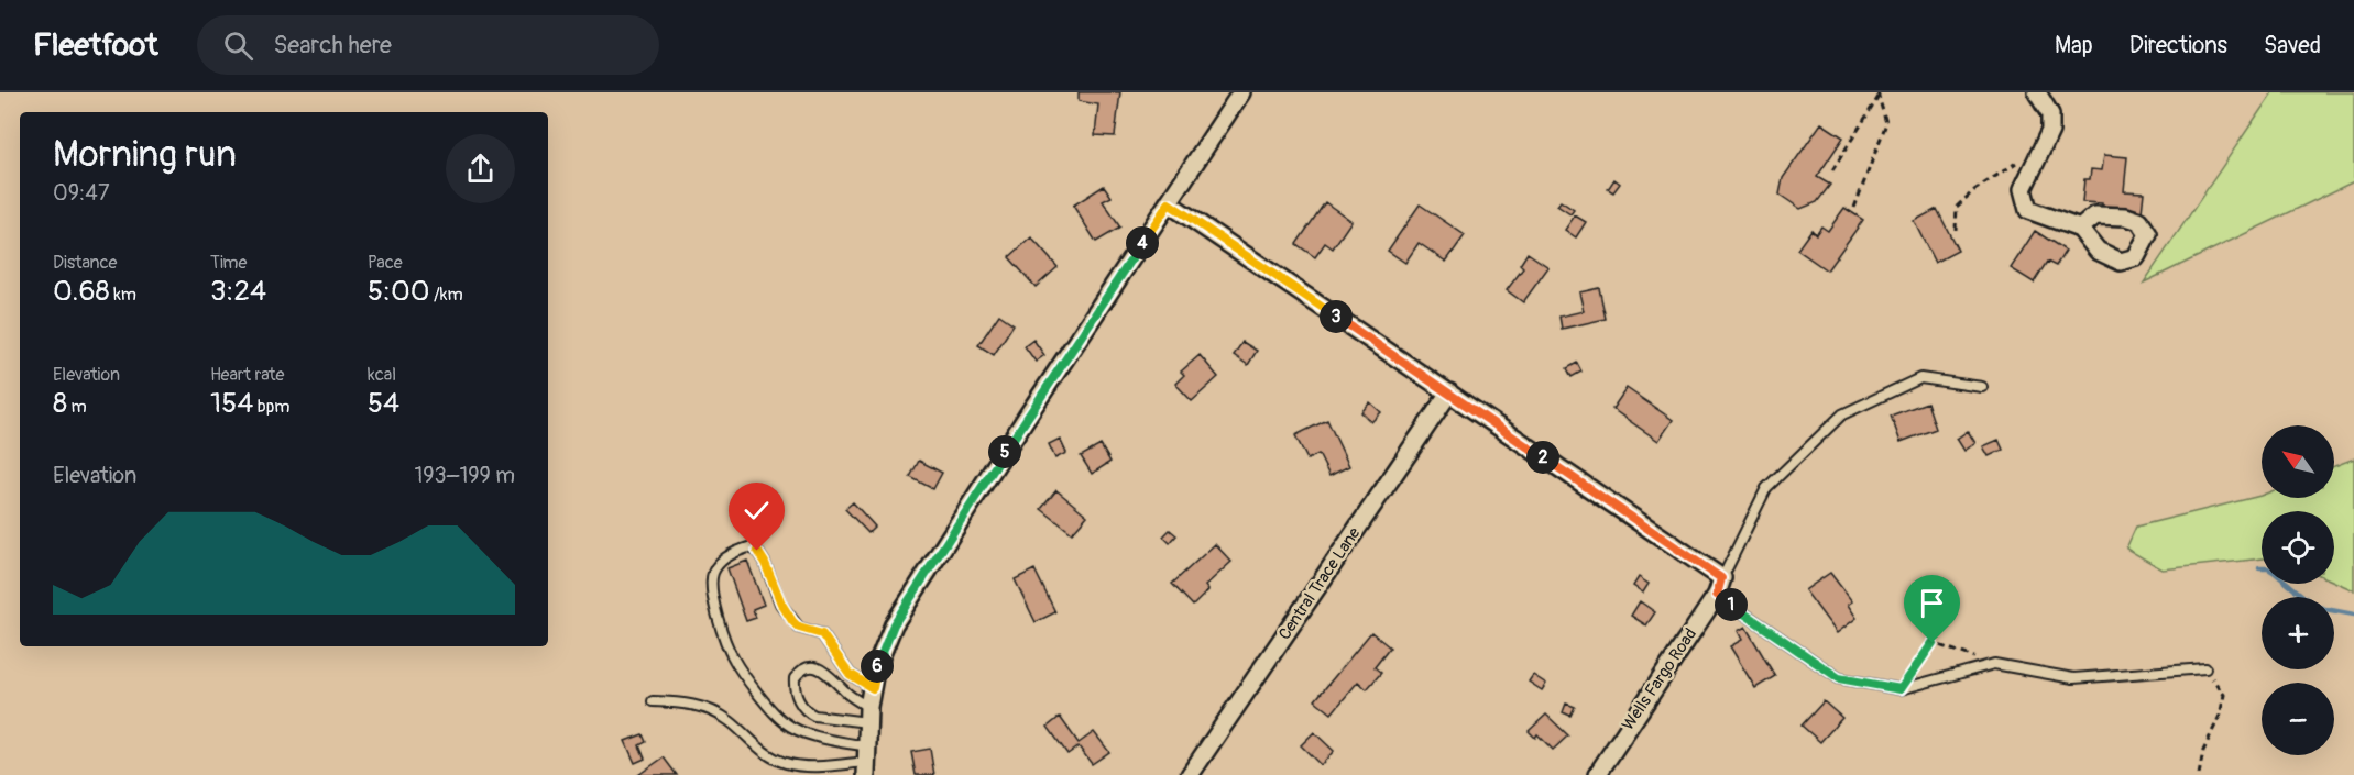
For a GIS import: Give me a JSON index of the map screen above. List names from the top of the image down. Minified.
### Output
{"streets":{"street":["Central Trace Lane","Wells Fargo Road"]},"north":"top left","page":{"header":"Fleetfoot","search":"Search here","nav":["Map","Directions","Saved"],"heading":["Morning run","09:47"],"stats":[["Distance","0.68 km"],["Time","3:24"],["Pace","5:00 /km"],["Elevation","8 m"],["Heart rate","154 bpm"],["kcal","54"]],"pins":["4","3","5","2","1","6"],"map_buttons":["+","−"],"chart":["Elevation","193–199 m"]}}
